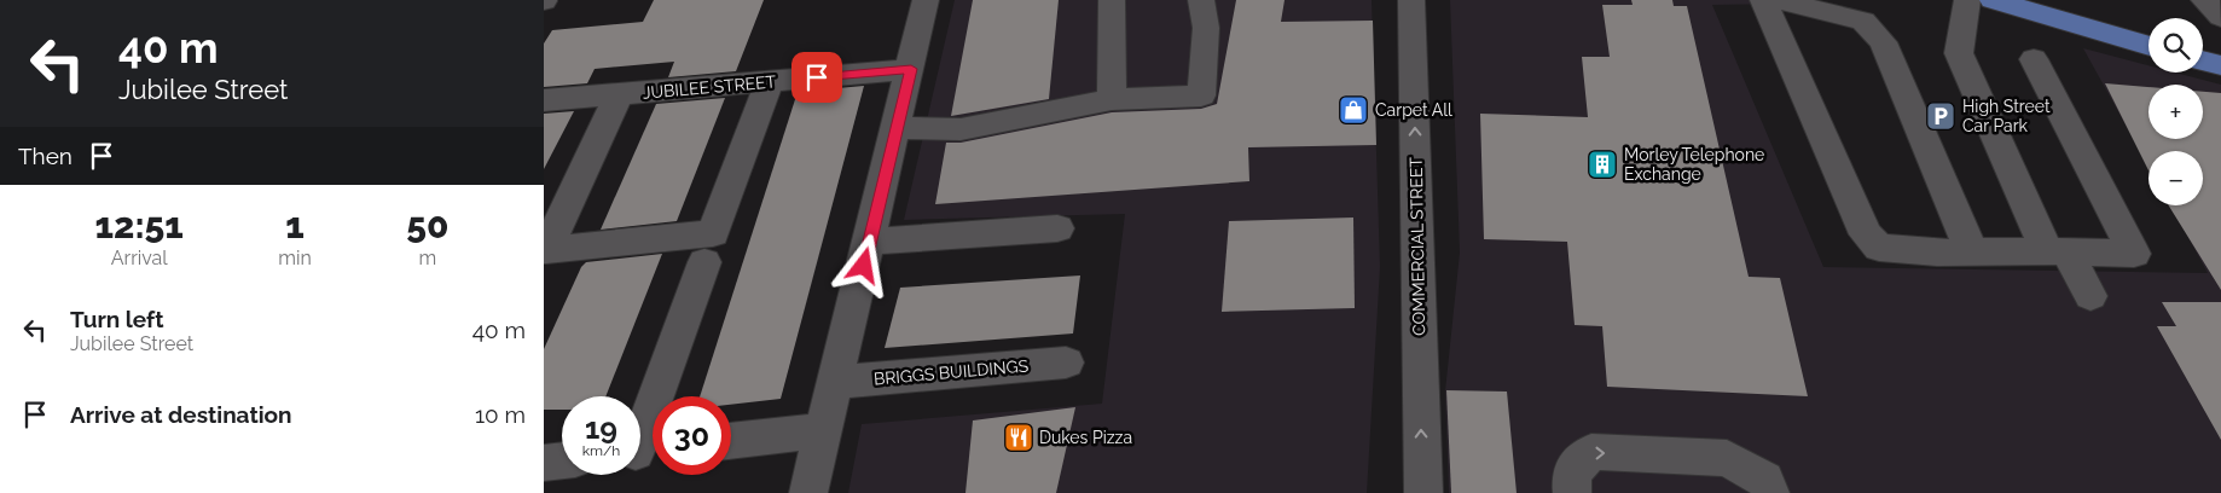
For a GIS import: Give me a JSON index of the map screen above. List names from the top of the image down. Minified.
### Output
{"streets":{"street":["JUBILEE STREET","COMMERCIAL STREET","BRIGGS BUILDINGS"]},"one_way":["COMMERCIAL STREET"],"places":{"shop":["Carpet All"],"parking":["High Street Car Park"],"building":["Morley Telephone Exchange"],"restaurant":["Dukes Pizza"]},"page":{"turn":["40 m","Jubilee Street"],"map_buttons":["+","−"],"then":"Then","eta":["12:51","Arrival","1","min","50","m"],"list":[{"name":"Turn left","note":"Jubilee Street","value":"40 m"},{"name":"Arrive at destination","value":"10 m"}],"speed":"19 km/h","limit":"30"}}
